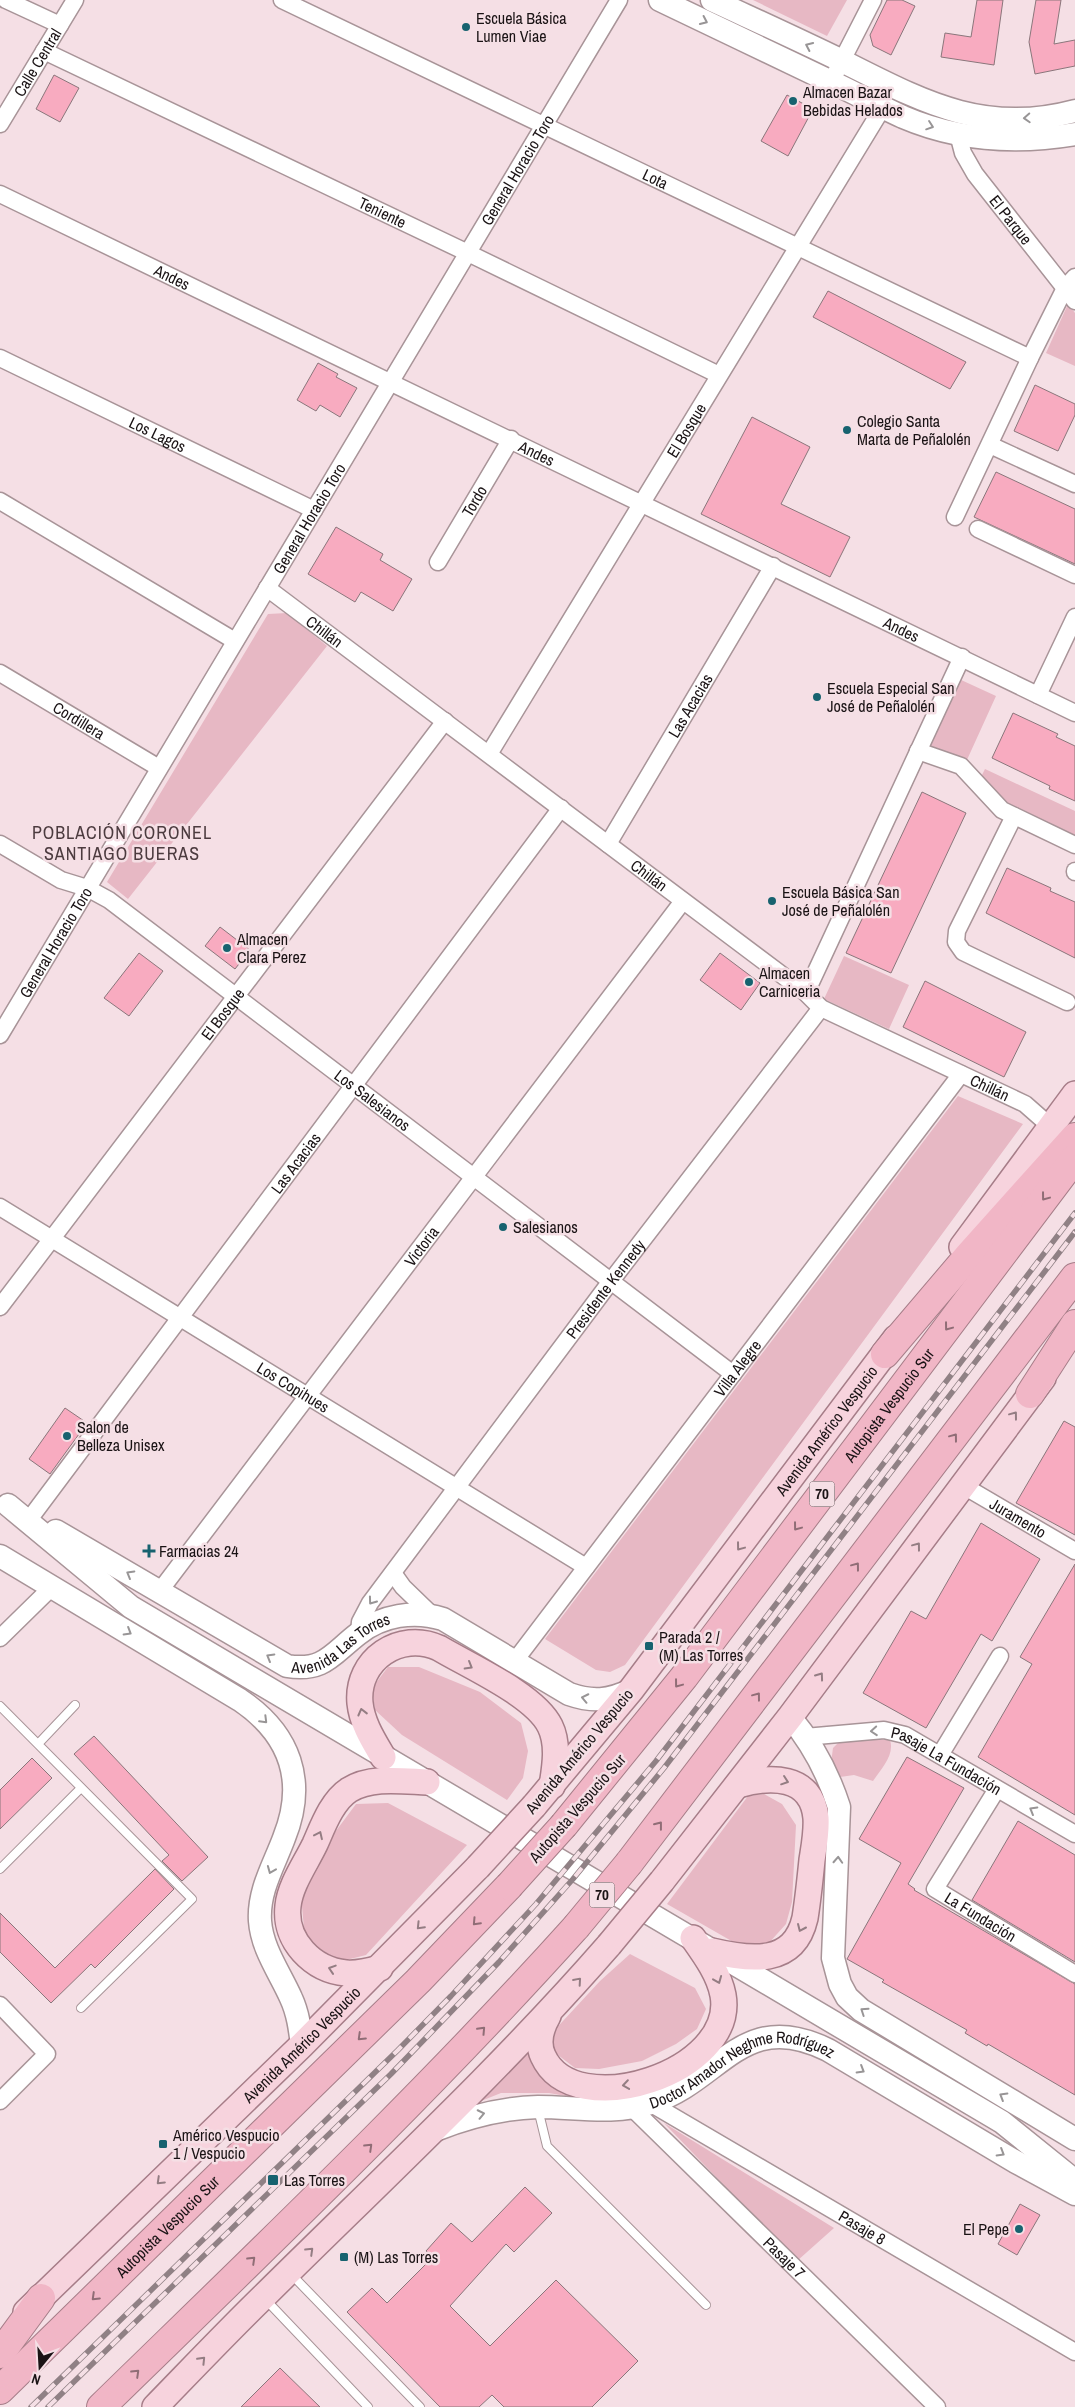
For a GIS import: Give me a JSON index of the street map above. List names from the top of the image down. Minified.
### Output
{"streets":{"highway":["Autopista Vespucio Sur","70"],"main road":["Avenida Américo Vespucio"],"street":["Calle Central","General Horacio Toro","Lota","Teniente","El Parque","Andes","El Bosque","Los Lagos","Tordo","Chillán","Las Acacias","Cordillera","Los Salesianos","Victoria","Presidente Kennedy","Villa Alegre","Los Copihues","Juramento","Avenida Las Torres","Pasaje La Fundación","La Fundación","Doctor Amador Neghme Rodríguez","Pasaje 8","Pasaje 7"]},"crossings":[["Calle Central","Teniente"],["General Horacio Toro","Lota"],["General Horacio Toro","Teniente"],["General Horacio Toro","Andes"],["General Horacio Toro","Los Lagos"],["General Horacio Toro","Chillán"],["General Horacio Toro","Cordillera"],["General Horacio Toro","Los Salesianos"],["Lota","El Bosque"],["Teniente","El Bosque"],["Andes","El Bosque"],["Andes","Tordo"],["Andes","Las Acacias"],["El Bosque","Chillán"],["El Bosque","Los Salesianos"],["El Bosque","Los Copihues"],["Chillán","Las Acacias"],["Chillán","Victoria"],["Chillán","Presidente Kennedy"],["Chillán","Villa Alegre"],["Chillán","Avenida Américo Vespucio"],["Las Acacias","Los Salesianos"],["Las Acacias","Los Copihues"],["Las Acacias","Avenida Las Torres"],["Los Salesianos","Victoria"],["Los Salesianos","Presidente Kennedy"],["Los Salesianos","Villa Alegre"],["Victoria","Los Copihues"],["Victoria","Avenida Las Torres"],["Presidente Kennedy","Los Copihues"],["Presidente Kennedy","Avenida Las Torres"],["Villa Alegre","Los Copihues"],["Villa Alegre","Avenida Las Torres"],["Avenida Américo Vespucio","Avenida Las Torres"],["Avenida Las Torres","Doctor Amador Neghme Rodríguez"],["Pasaje La Fundación","La Fundación"],["Doctor Amador Neghme Rodríguez","Pasaje 8"],["Doctor Amador Neghme Rodríguez","Pasaje 7"],["Pasaje 8","Pasaje 7"]],"one_way":["Pasaje La Fundación"],"districts":["POBLACIÓN CORONEL SANTIAGO BUERAS"],"places":{"other":["Escuela Básica Lumen Viae","Almacen Bazar Bebidas Helados","Colegio Santa Marta de Peñalolén","Escuela Especial San José de Peñalolén","Escuela Básica San José de Peñalolén","Almacen Clara Perez","Almacen Carniceria","Salesianos","Salon de Belleza Unisex","El Pepe"],"health":["Farmacias 24"],"transit":["Parada 2 / (M) Las Torres","Américo Vespucio 1 / Vespucio","Las Torres","(M) Las Torres"]},"north":"bottom"}
